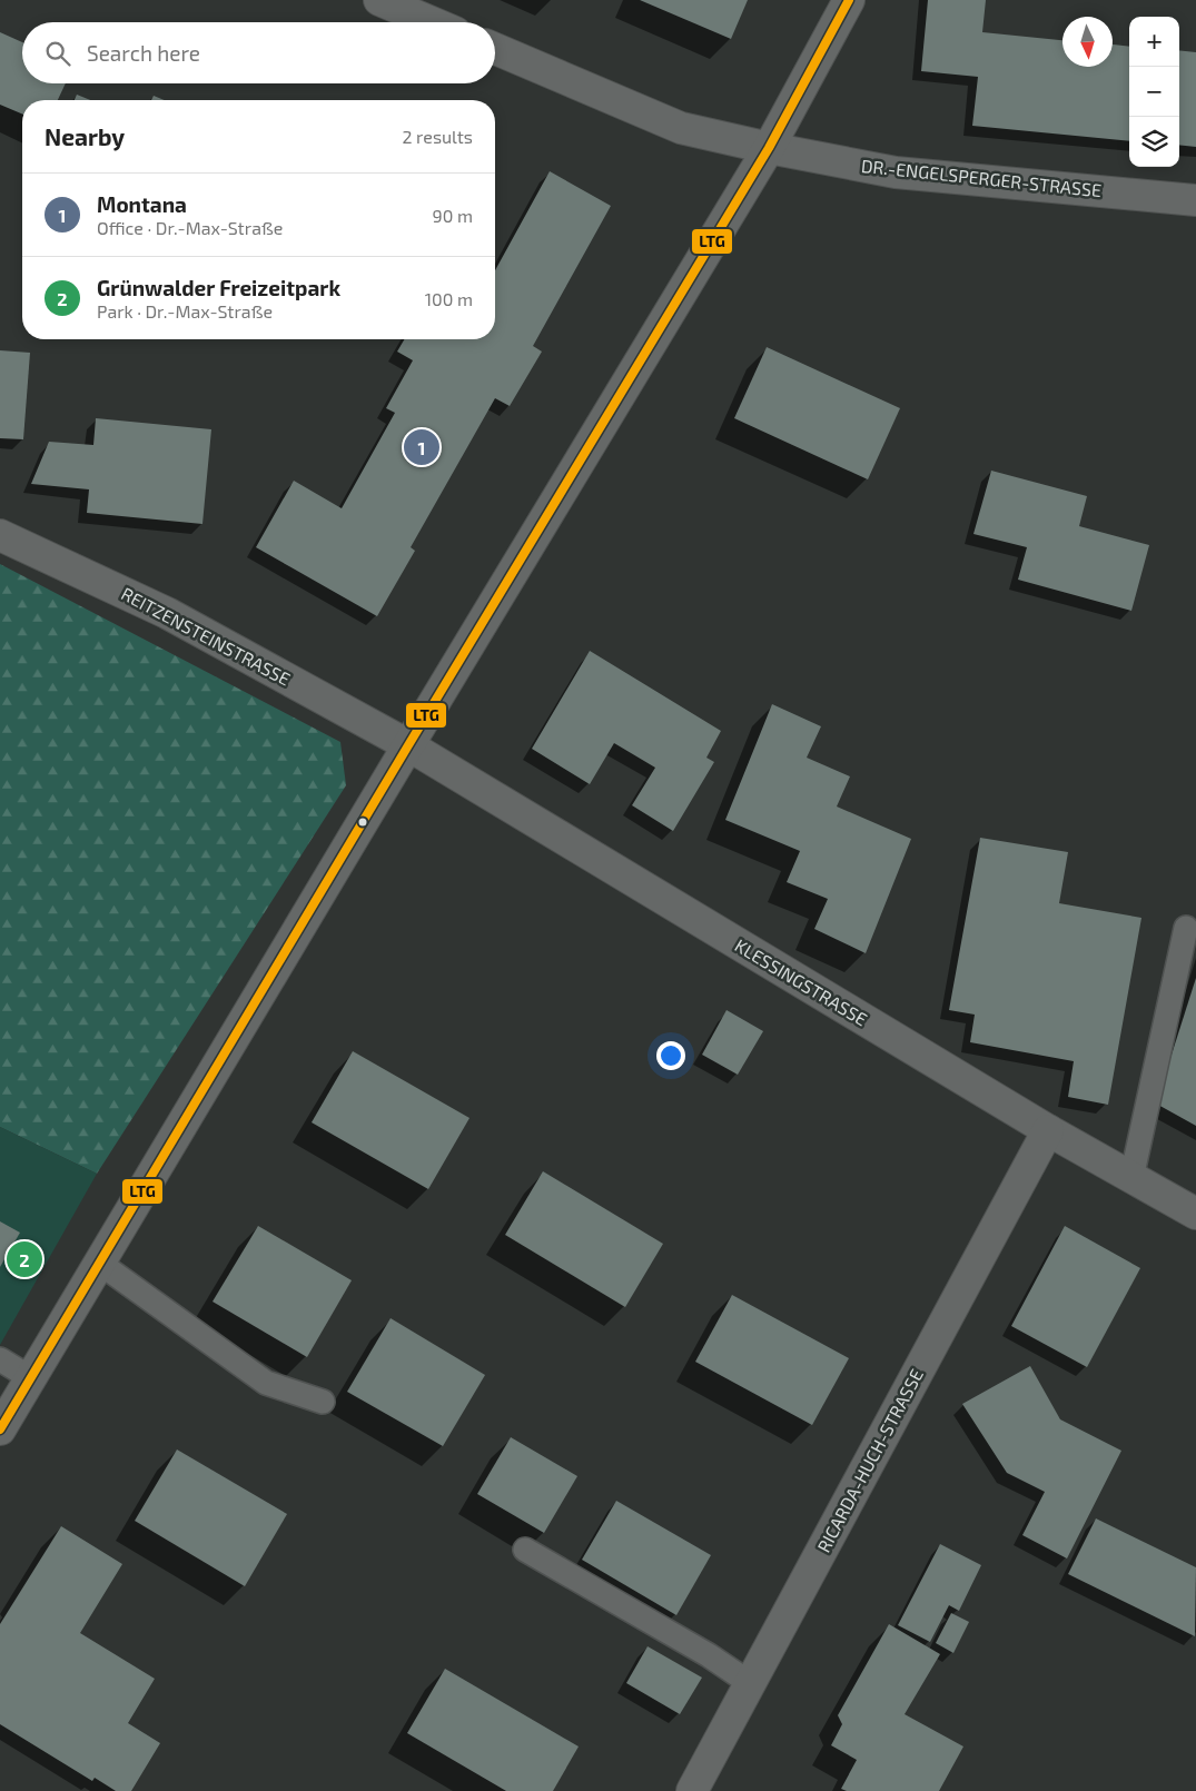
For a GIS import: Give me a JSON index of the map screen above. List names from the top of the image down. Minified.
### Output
{"streets":{"street":["DR.-ENGELSPERGER-STRASSE","REITZENSTEINSTRASSE","KLESSINGSTRASSE","RICARDA-HUCH-STRASSE"]},"crossings":[["REITZENSTEINSTRASSE","KLESSINGSTRASSE"],["KLESSINGSTRASSE","RICARDA-HUCH-STRASSE"]],"lines":["transit line LTG"],"north":"bottom","page":{"map_buttons":["+","−"],"search":"Search here","heading":["Nearby","2 results"],"list":[{"mark":"1","name":"Montana","note":"Office · Dr.-Max-Straße","value":"90 m"},{"mark":"2","name":"Grünwalder Freizeitpark","note":"Park · Dr.-Max-Straße","value":"100 m"}],"pins":["1","2"]}}
